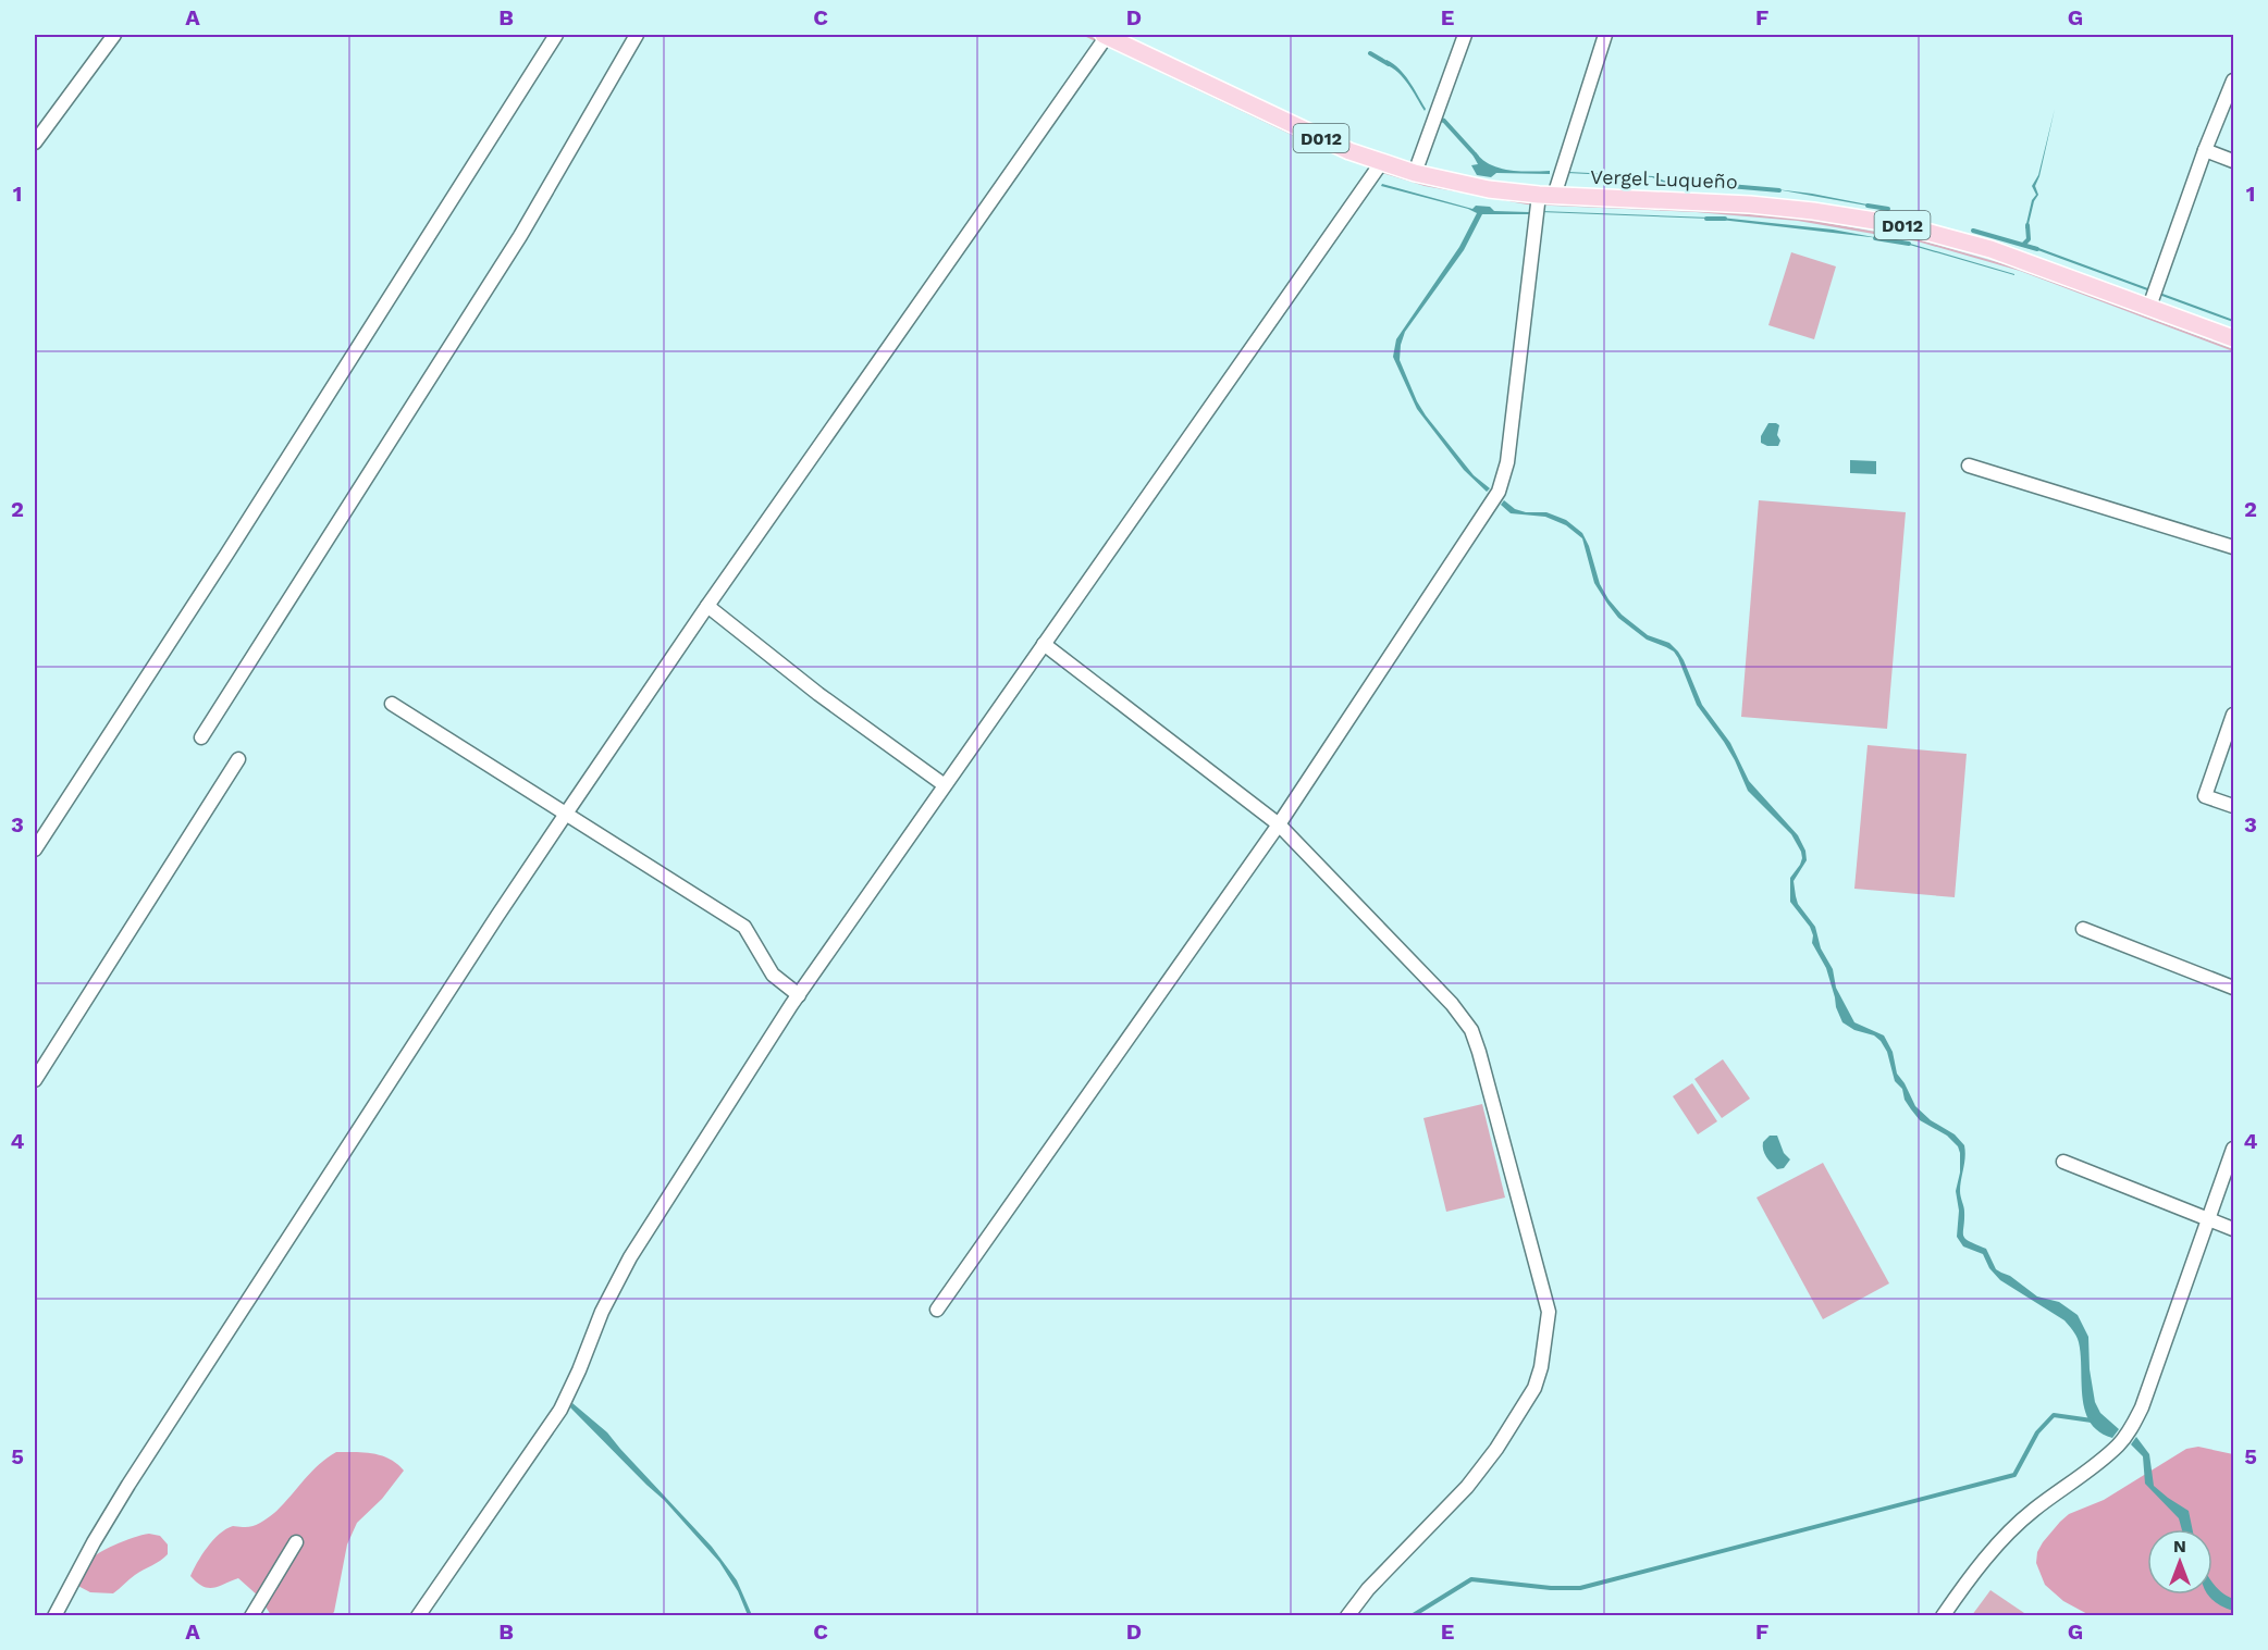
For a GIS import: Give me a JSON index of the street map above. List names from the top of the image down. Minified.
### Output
{"streets":{"main road":["D012","Vergel Luqueño"]},"north":"top","grid":{"columns":["A","B","C","D","E","F","G"],"rows":["1","2","3","4","5"]}}
